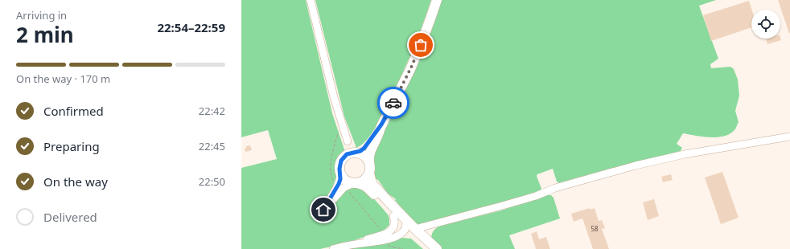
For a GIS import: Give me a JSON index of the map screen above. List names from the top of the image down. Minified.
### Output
{"house_numbers":["58"],"page":{"heading":["2 min","Arriving in","22:54–22:59"],"bar":"On the way · 170 m","list":[["Confirmed","22:42"],["Preparing","22:45"],["On the way","22:50"],"Delivered"]}}
